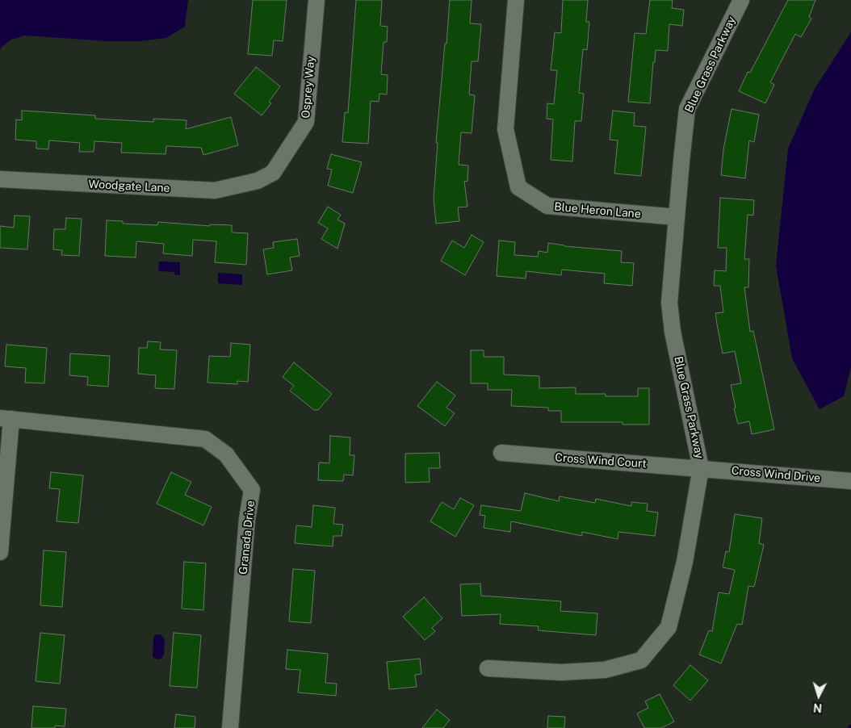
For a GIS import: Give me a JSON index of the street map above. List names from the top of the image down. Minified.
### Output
{"streets":{"street":["Blue Grass Parkway","Osprey Way","Woodgate Lane","Blue Heron Lane","Cross Wind Court","Cross Wind Drive","Granada Drive"]},"crossings":[["Blue Grass Parkway","Blue Heron Lane"],["Blue Grass Parkway","Cross Wind Court"],["Blue Grass Parkway","Cross Wind Drive"],["Osprey Way","Woodgate Lane"],["Cross Wind Court","Cross Wind Drive"]],"north":"bottom"}
